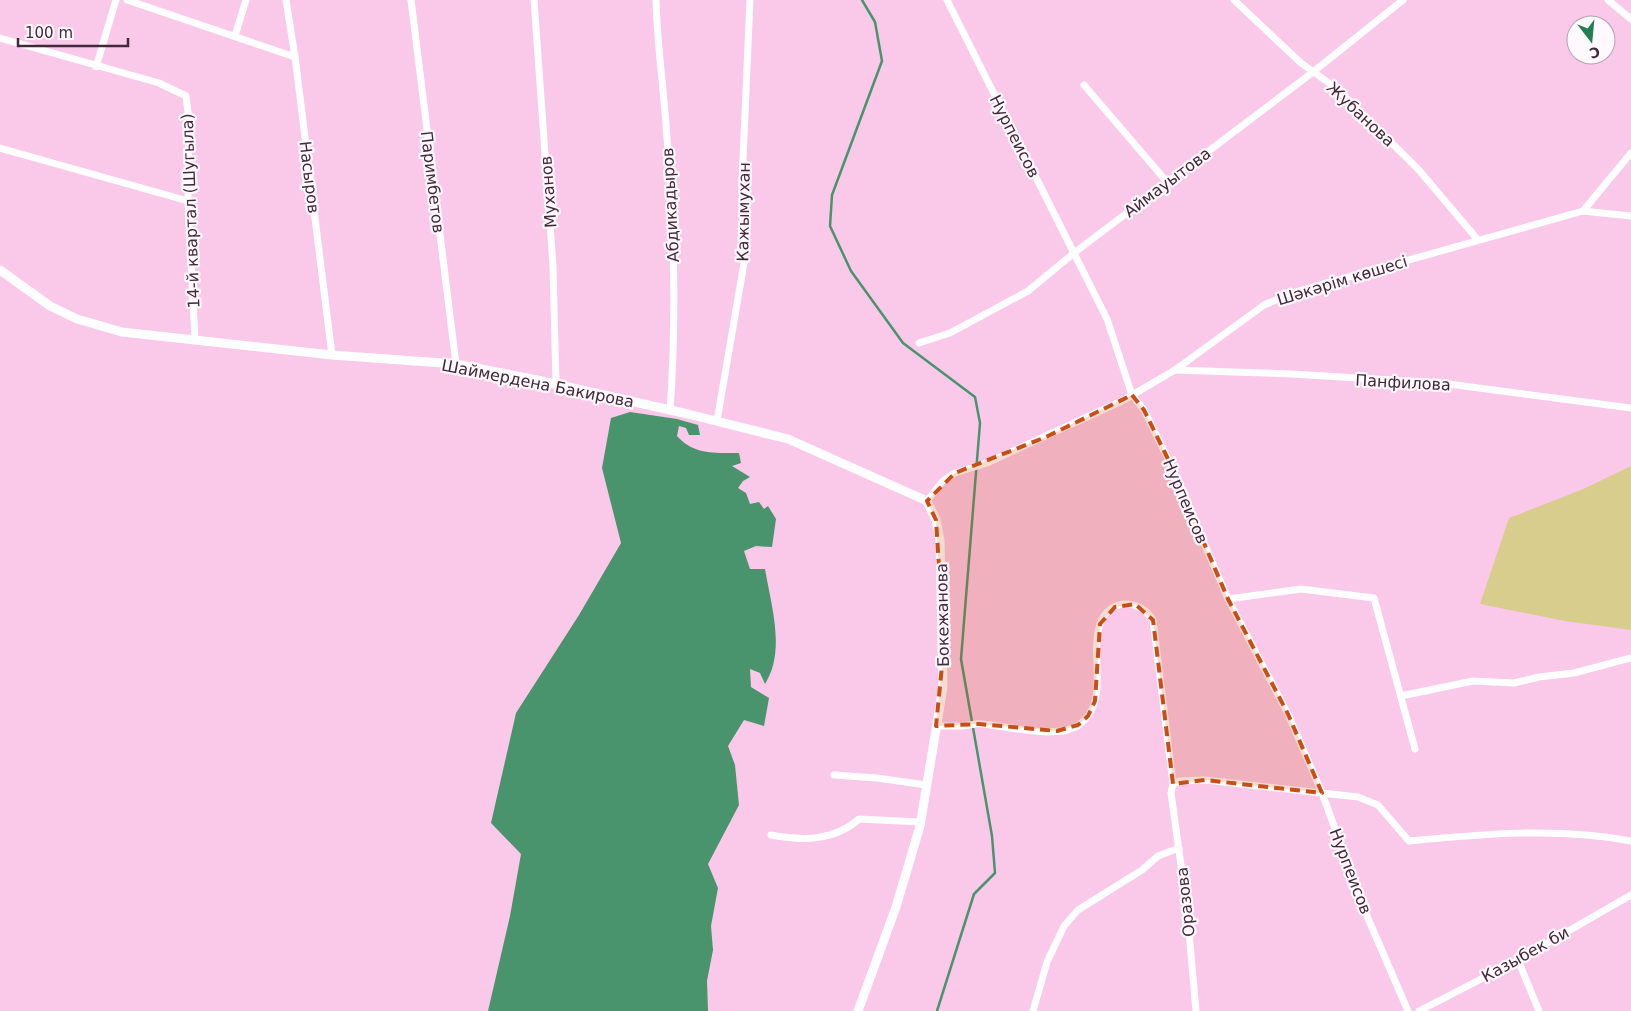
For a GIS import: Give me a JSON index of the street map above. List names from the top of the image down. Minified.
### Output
{"streets":{"street":["Жубанова","Нурпеисов","Насыров","Паримбетов","Аймауытова","Муханов","Абдикадыров","14-й квартал (Шугыла)","Кажымухан","Шәкәрім көшесі","Панфилова","Шаймердена Бакирова","Бокежанова","Оразова","Казыбек би"]},"crossings":[["Жубанова","Аймауытова"],["Жубанова","Шәкәрім көшесі"],["Нурпеисов","Аймауытова"],["Нурпеисов","Шәкәрім көшесі"],["Насыров","Шаймердена Бакирова"],["Паримбетов","Шаймердена Бакирова"],["Муханов","Шаймердена Бакирова"],["Абдикадыров","Шаймердена Бакирова"],["14-й квартал (Шугыла)","Шаймердена Бакирова"],["Кажымухан","Шаймердена Бакирова"],["Шәкәрім көшесі","Панфилова"],["Шәкәрім көшесі","Шаймердена Бакирова"],["Шәкәрім көшесі","Бокежанова"],["Шаймердена Бакирова","Бокежанова"]],"scale_bar":"100 m","north":"bottom"}
